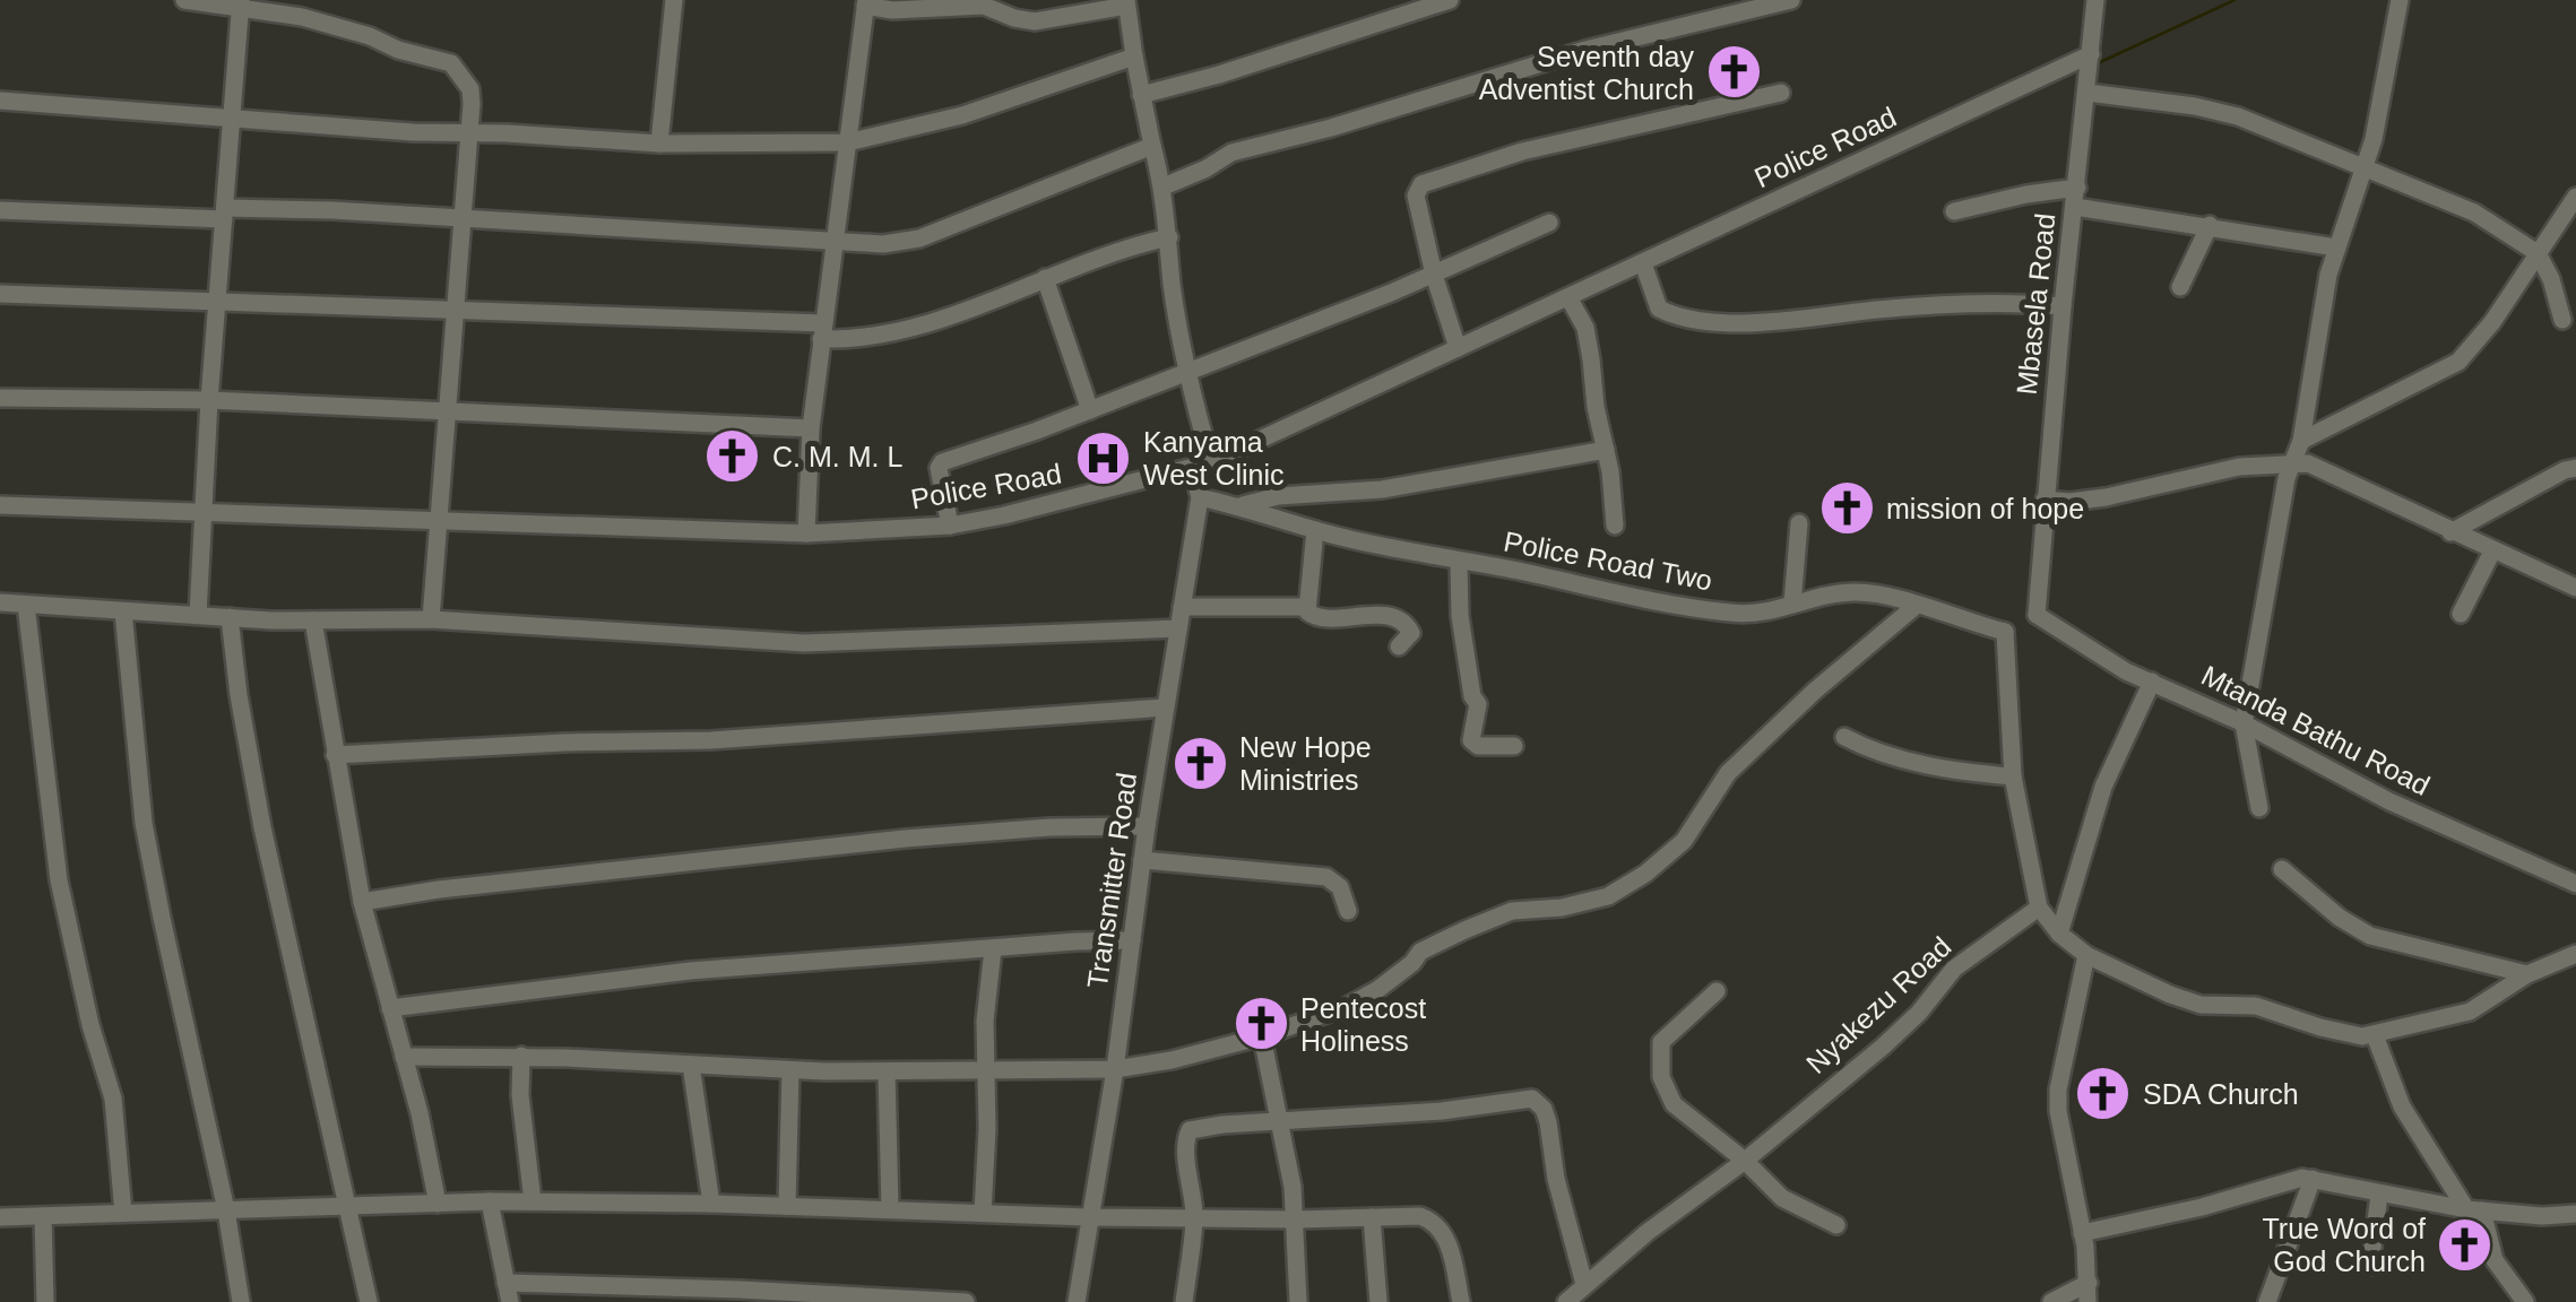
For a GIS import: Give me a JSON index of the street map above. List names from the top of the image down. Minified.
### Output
{"streets":{"street":["Police Road","Mbasela Road","Police Road Two","Mtanda Bathu Road","Transmitter Road","Nyakezu Road"]},"crossings":[["Police Road","Mbasela Road"],["Police Road","Transmitter Road"],["Mbasela Road","Mtanda Bathu Road"],["Police Road Two","Transmitter Road"]],"places":{"church":["Seventh day Adventist Church","C. M. M. L","mission of hope","New Hope Ministries","Pentecost Holiness","SDA Church","True Word of God Church"],"hospital":["Kanyama West Clinic"]}}
